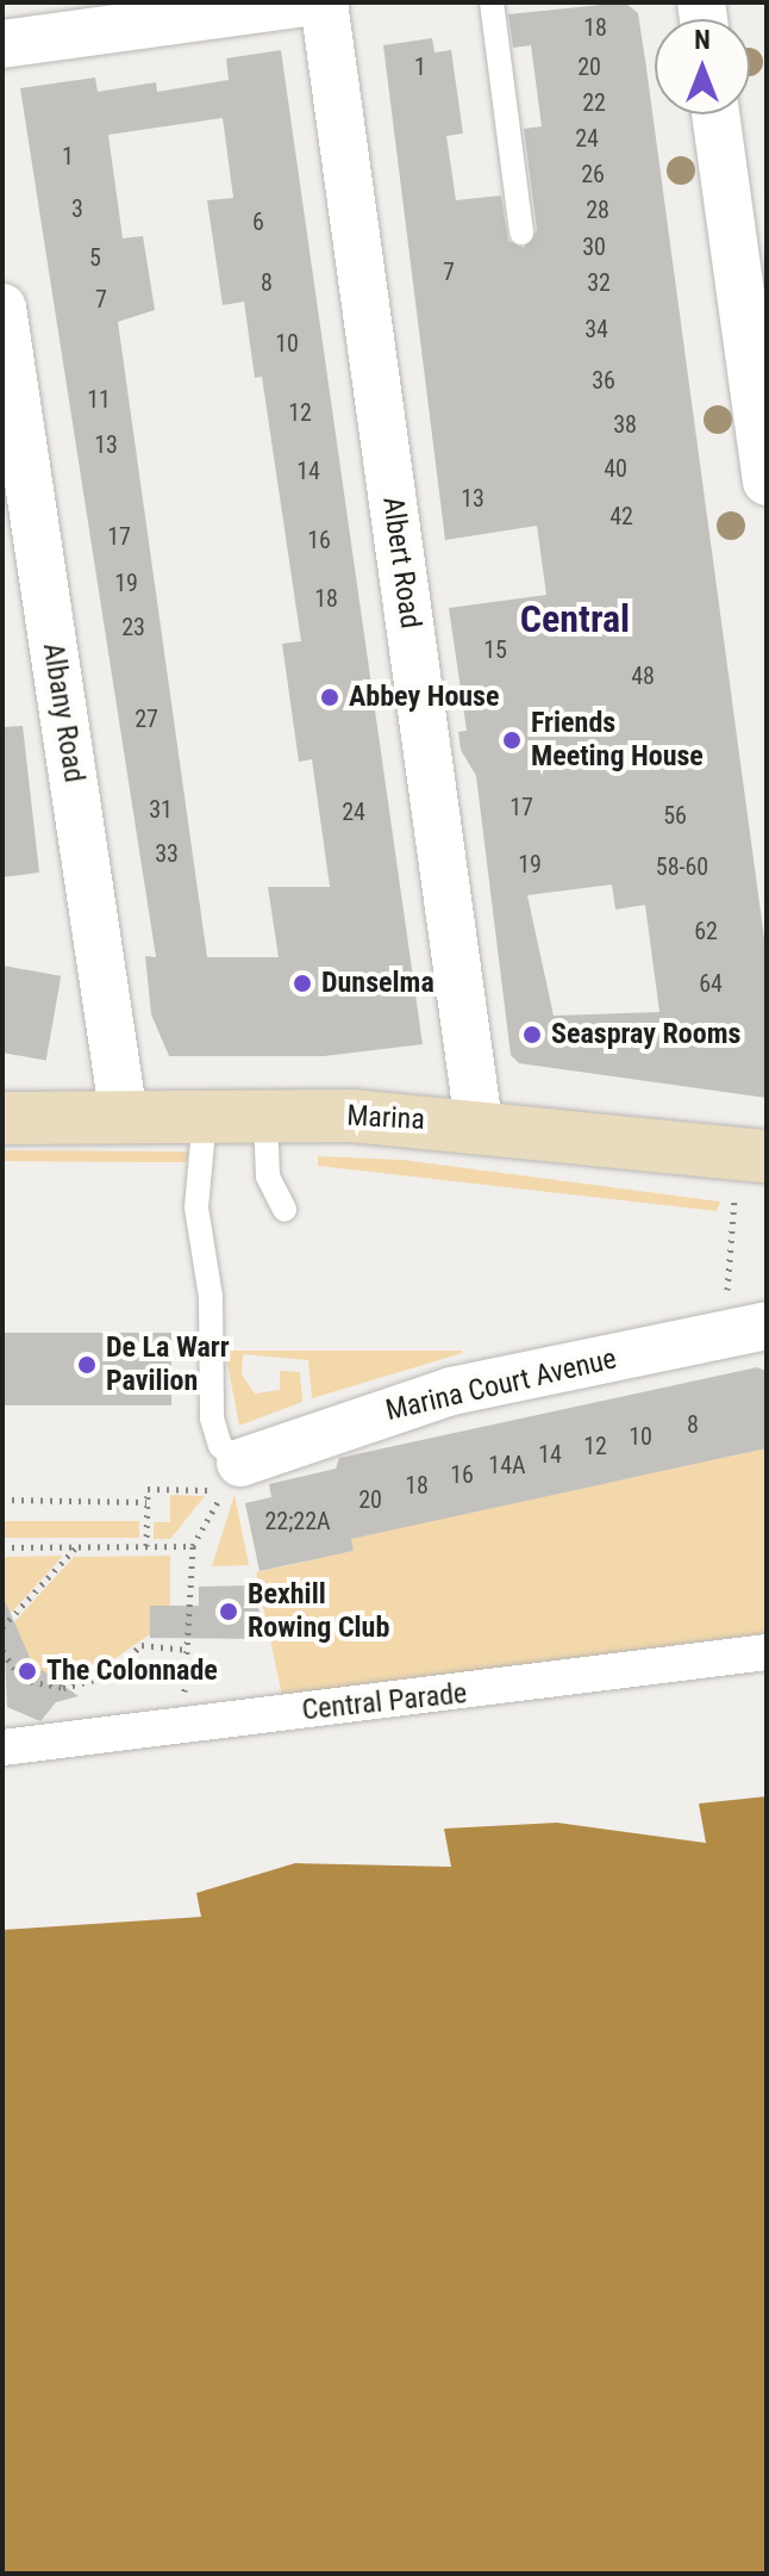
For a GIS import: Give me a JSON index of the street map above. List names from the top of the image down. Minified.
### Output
{"streets":{"main road":["Marina"],"street":["Albert Road","Albany Road","Marina Court Avenue","Central Parade"]},"crossings":[["Albert Road","Marina"],["Albany Road","Marina"]],"districts":["Central"],"places":["Abbey House","Friends Meeting House","Dunselma","Seaspray Rooms","De La Warr Pavilion","Bexhill Rowing Club","The Colonnade"],"house_numbers":["18","1","20","22","24","1","26","3","28","6","30","5","7","8","32","7","34","10","36","11","12","38","13","40","14","13","42","17","16","19","18","23","15","48","27","17","31","24","56","33","19","58-60","62","64","8","10","12","14","14A","16","18","20","22;22A"],"north":"top"}
